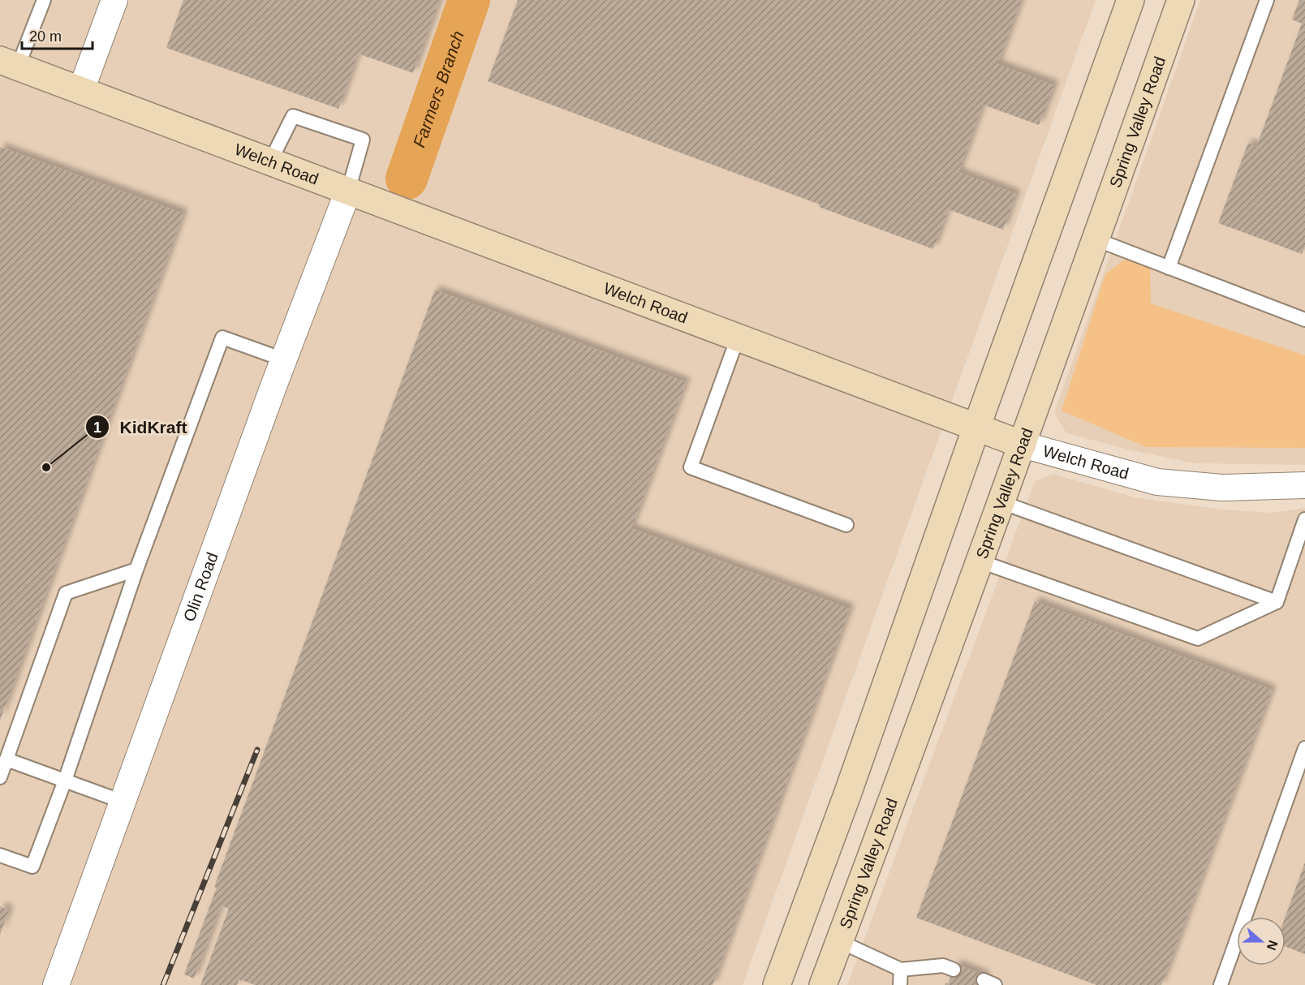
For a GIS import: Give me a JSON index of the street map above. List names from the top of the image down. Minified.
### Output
{"streets":{"main road":["Spring Valley Road","Welch Road"],"street":["Olin Road"]},"crossings":[["Spring Valley Road","Welch Road"],["Welch Road","Olin Road"]],"water":["Farmers Branch"],"places":["KidKraft"],"scale_bar":"20 m","north":"right"}
